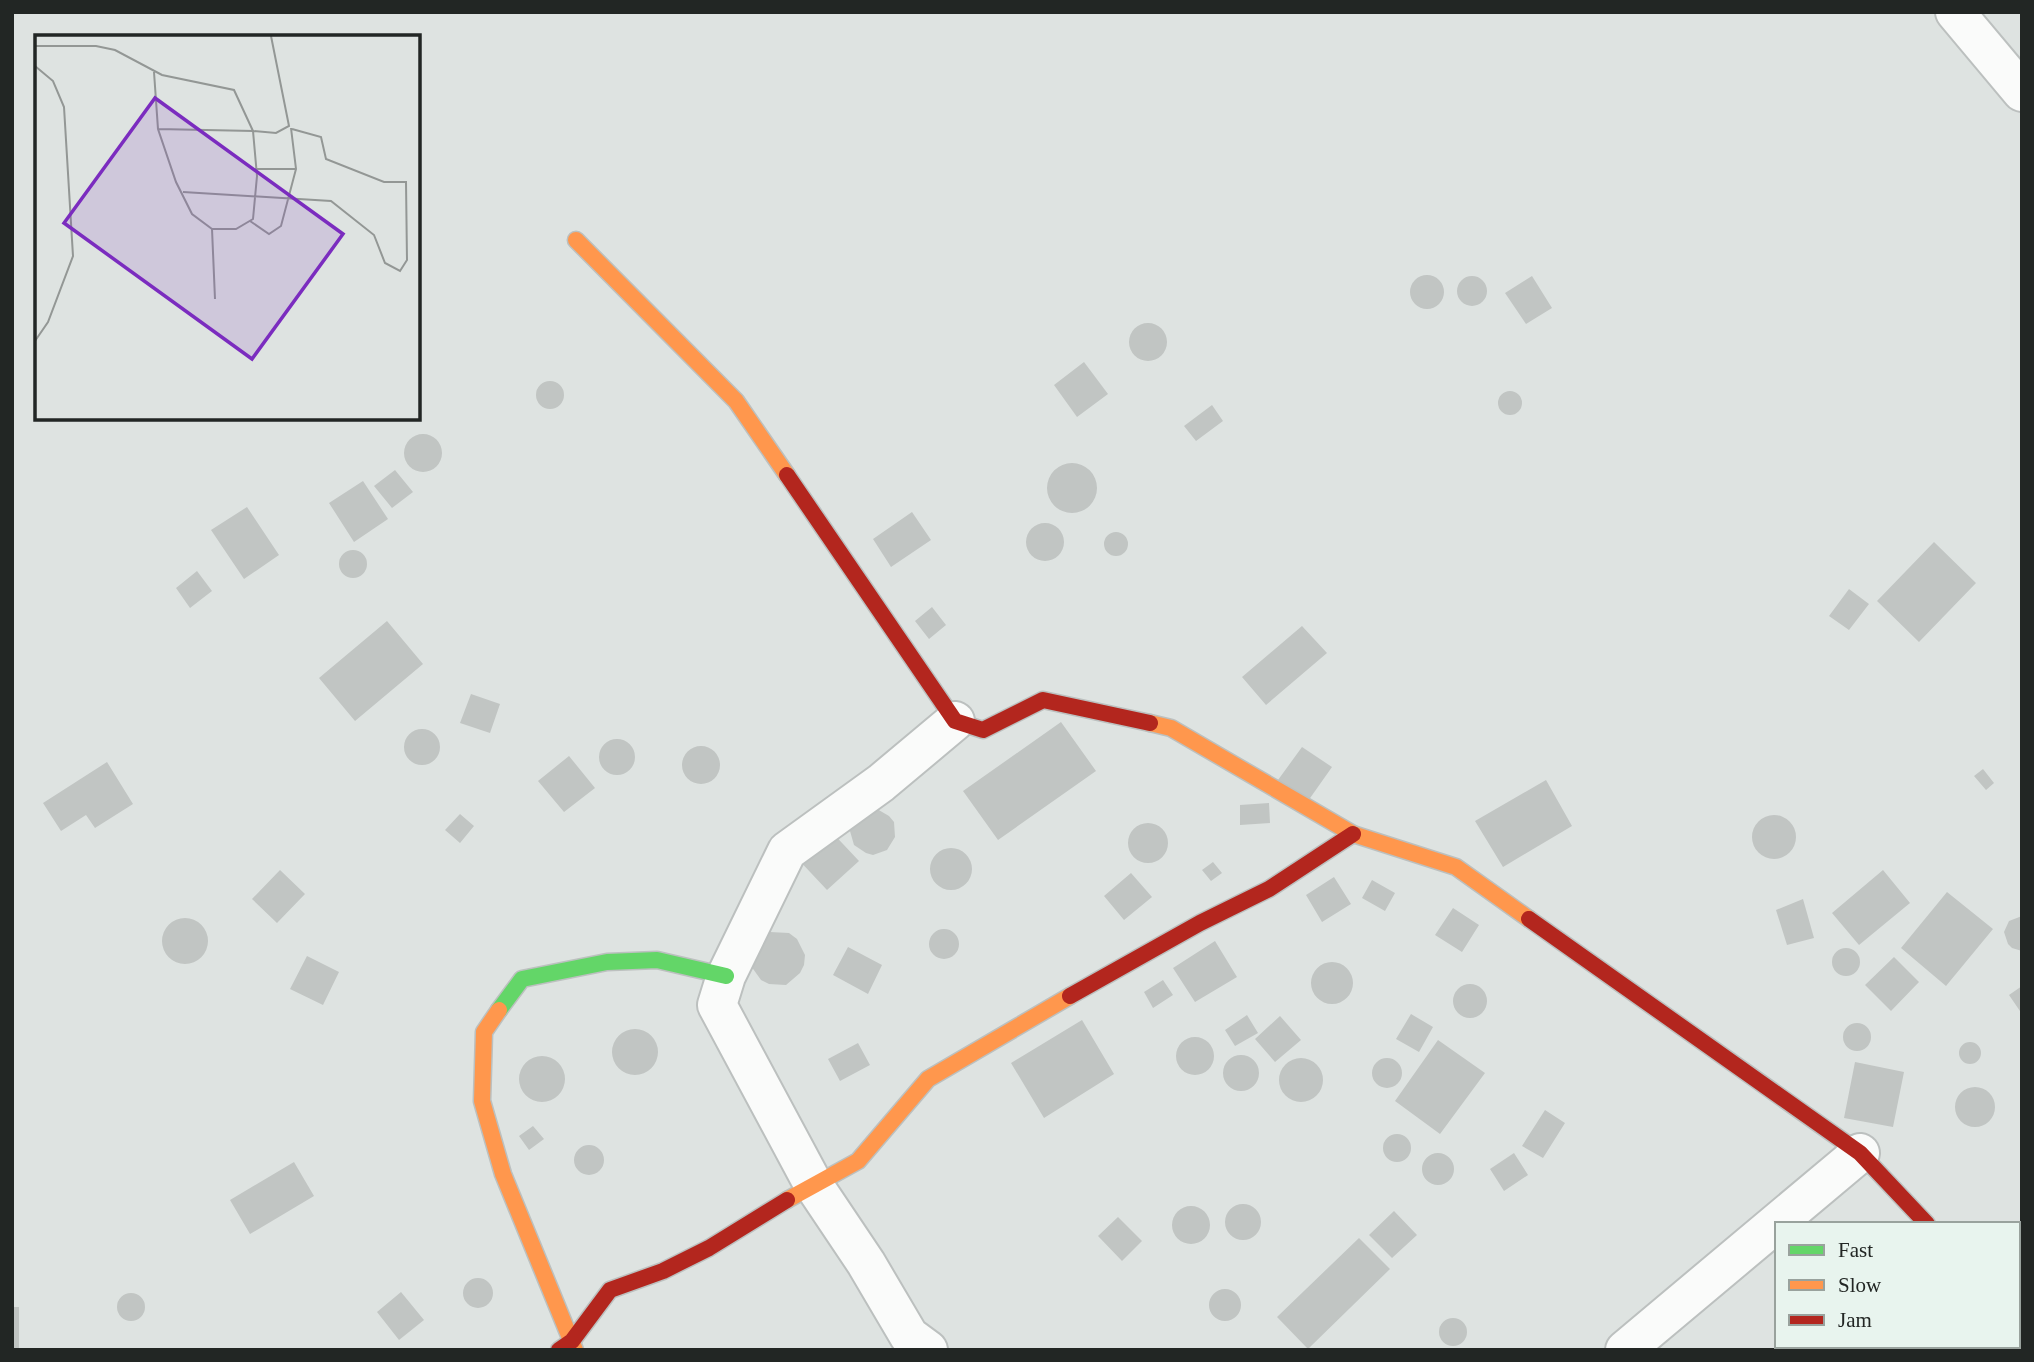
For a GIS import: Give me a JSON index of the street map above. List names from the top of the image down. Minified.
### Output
{"legend":["Fast","Slow","Jam"]}
